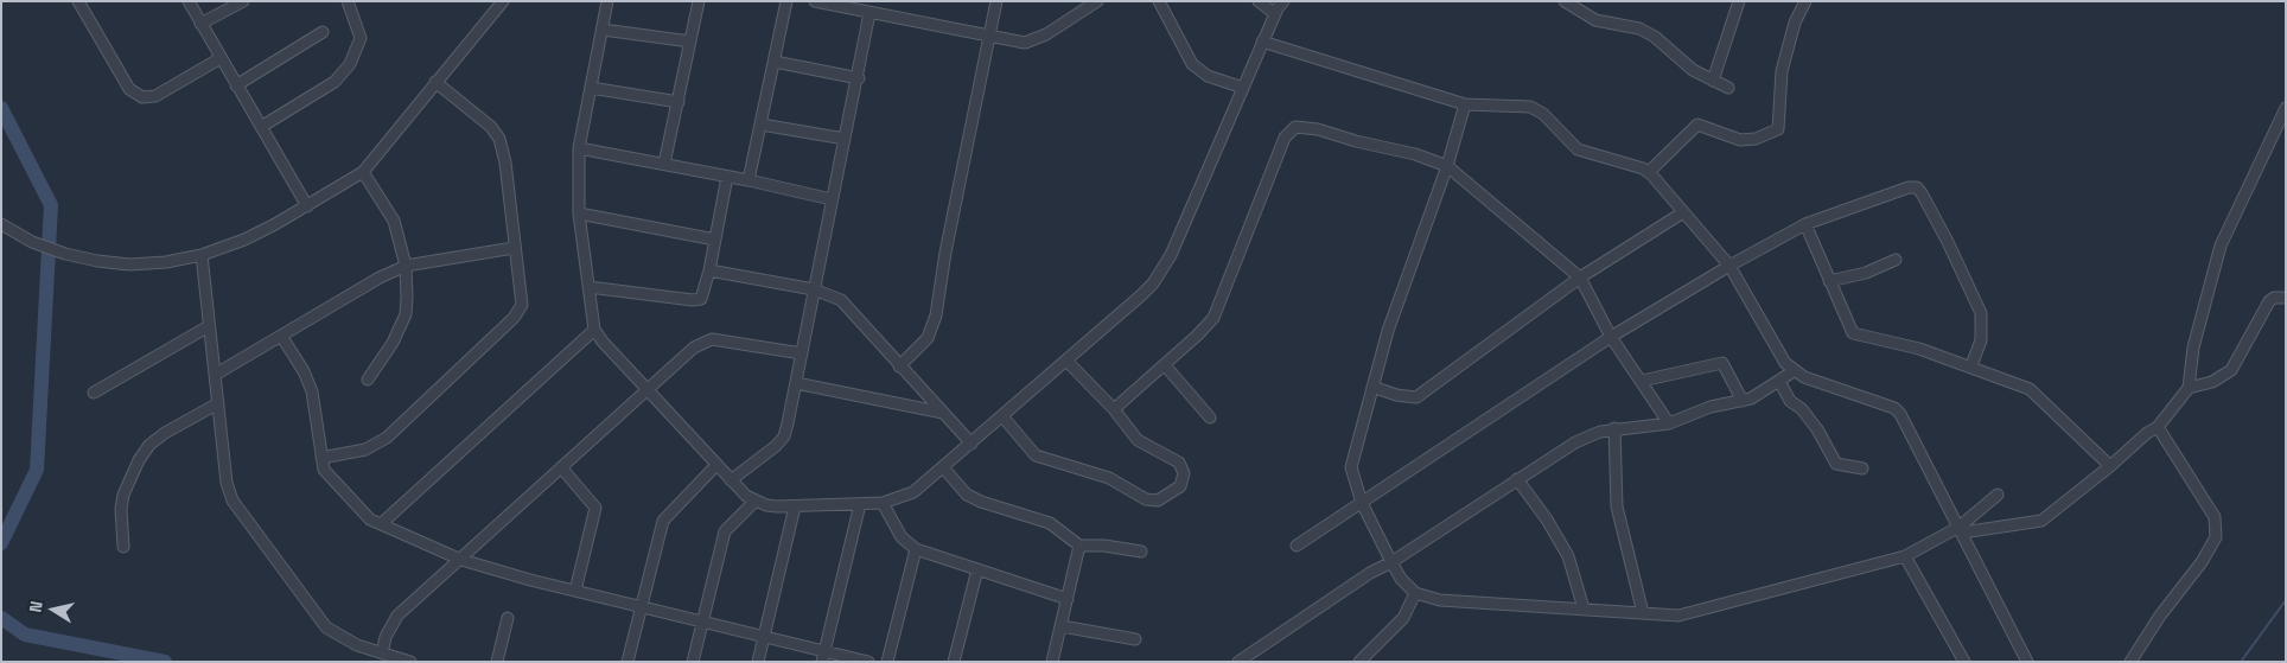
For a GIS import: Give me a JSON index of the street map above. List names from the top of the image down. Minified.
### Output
{"north":"left"}
